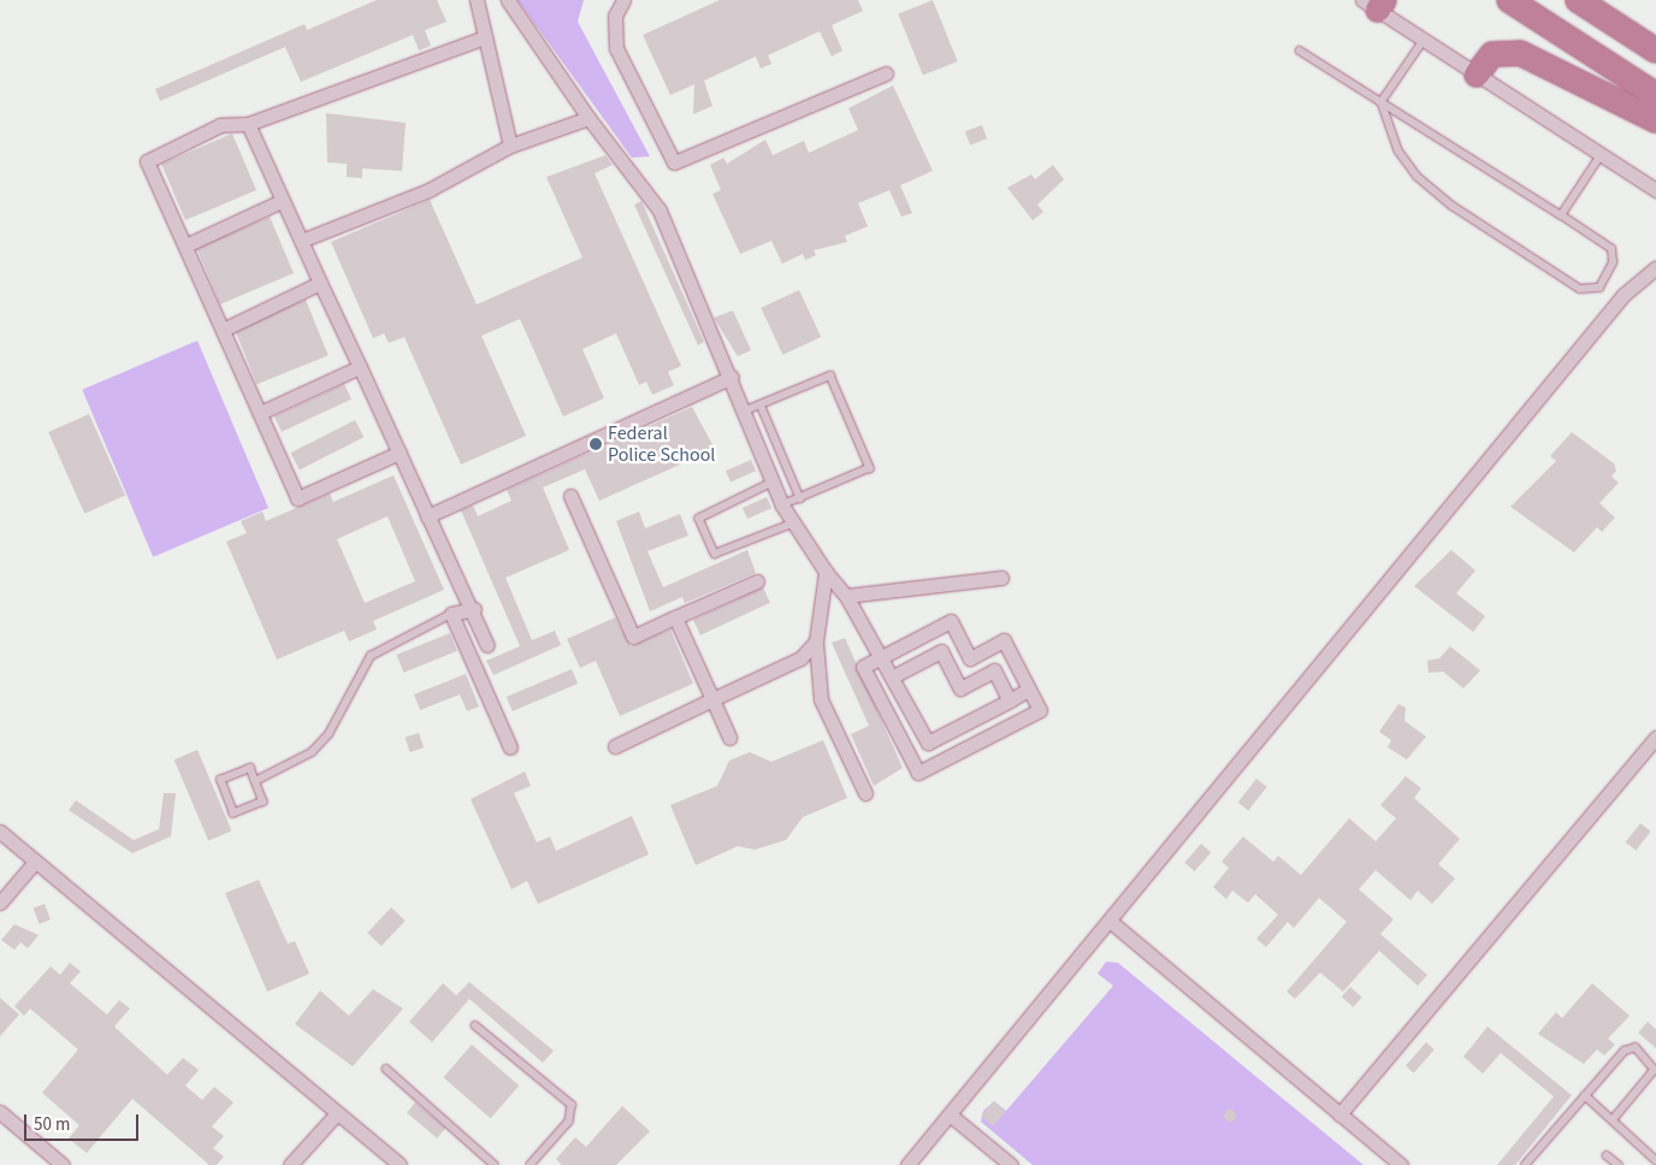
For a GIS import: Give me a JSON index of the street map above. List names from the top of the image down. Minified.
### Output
{"places":["Federal Police School"],"scale_bar":"50 m"}
